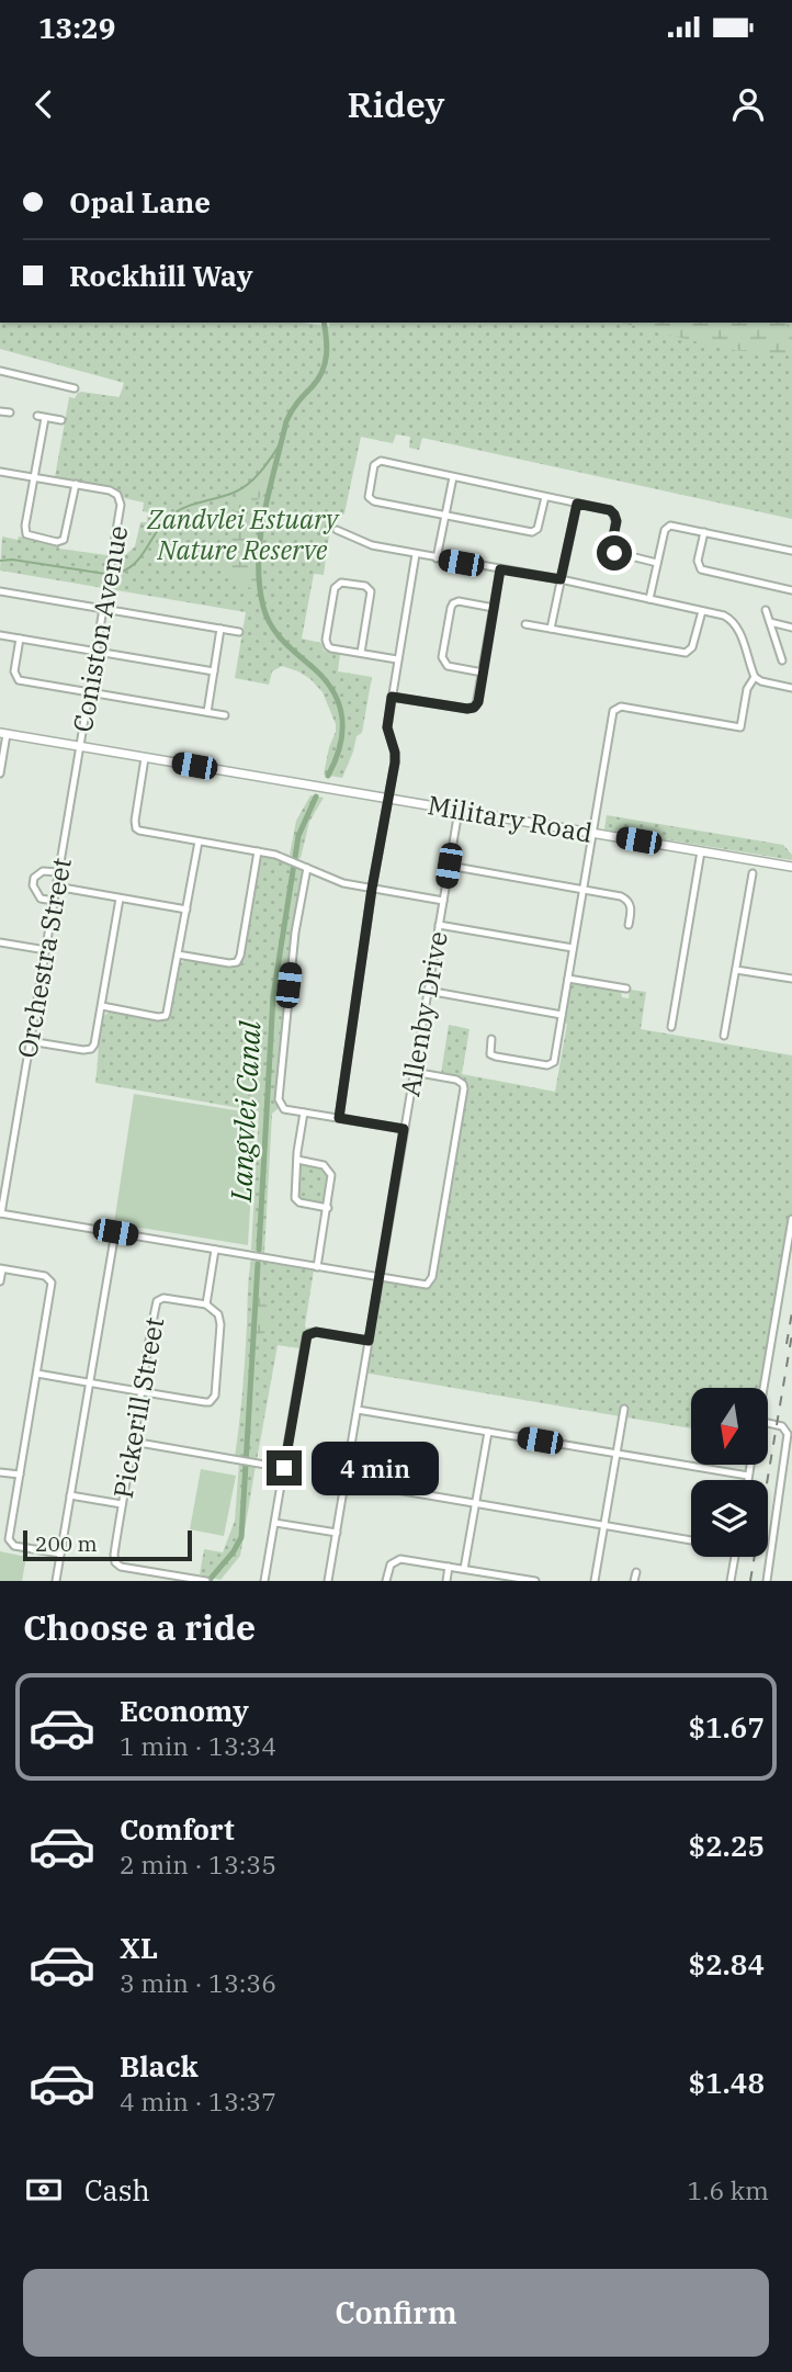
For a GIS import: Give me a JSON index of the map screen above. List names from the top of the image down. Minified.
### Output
{"streets":{"main road":["Military Road"],"street":["Coniston Avenue","Orchestra Street","Allenby Drive","Pickerill Street"]},"crossings":[["Coniston Avenue","Military Road"],["Coniston Avenue","Orchestra Street"],["Military Road","Orchestra Street"],["Military Road","Allenby Drive"]],"water":["Langvlei Canal"],"parks":["Zandvlei Estuary Nature Reserve"],"scale_bar":"200 m","north":"bottom","page":{"status":"13:29","header":"Ridey","banner":["Opal Lane","Rockhill Way"],"bubble":"4 min","scale":"200 m","heading":"Choose a ride","list":[{"name":"Economy","note":"1 min · 13:34","value":"$1.67"},{"name":"Comfort","note":"2 min · 13:35","value":"$2.25"},{"name":"XL","note":"3 min · 13:36","value":"$2.84"},{"name":"Black","note":"4 min · 13:37","value":"$1.48"}],"pay":["Cash","1.6 km"],"buttons":"Confirm"}}
